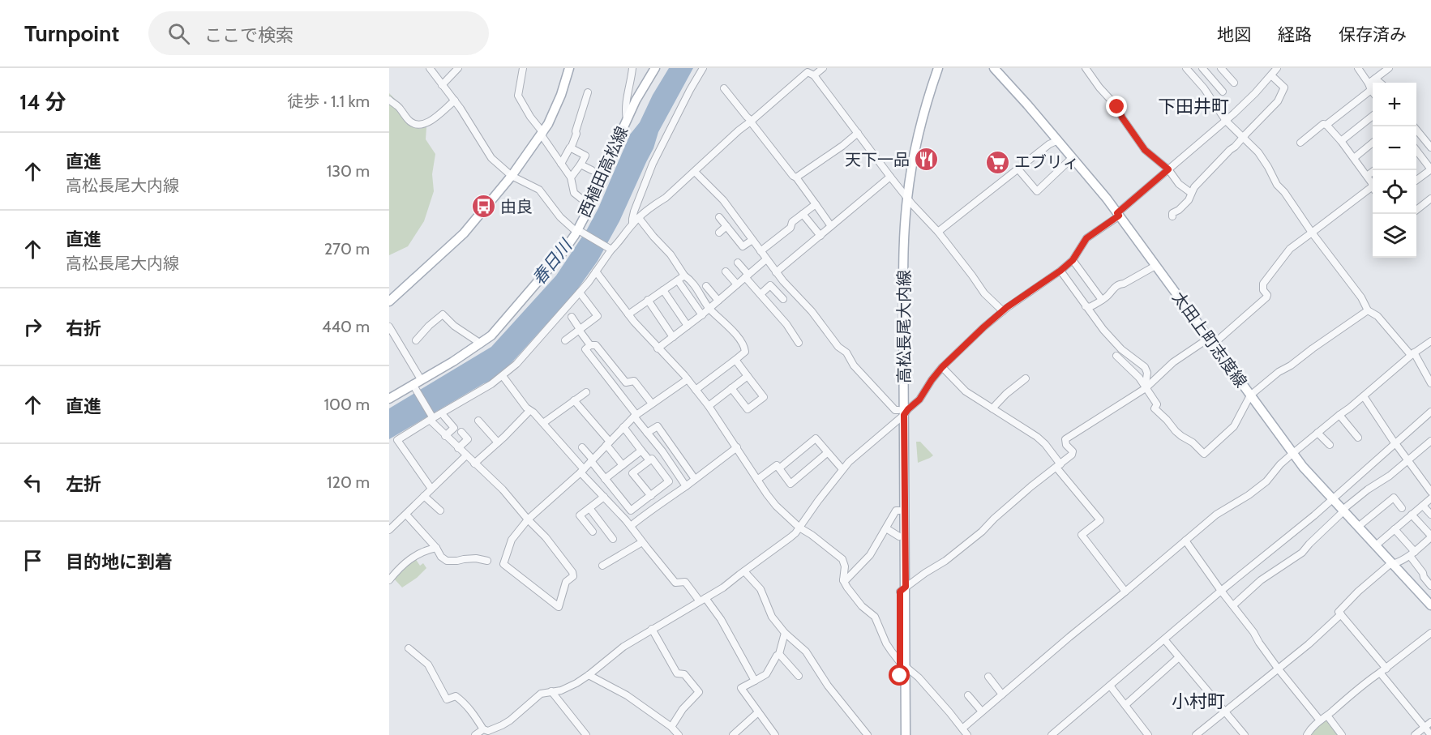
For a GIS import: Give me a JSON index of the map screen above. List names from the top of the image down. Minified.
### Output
{"streets":{"main road":["西植田高松線","高松長尾大内線","太田上町志度線"]},"districts":["下田井町","小村町"],"water":["春日川"],"places":{"restaurant":["天下一品"],"supermarket":["エブリィ"],"bus stop":["由良"]},"page":{"header":"Turnpoint","search":"ここで検索","nav":["地図","経路","保存済み"],"heading":["14 分","徒歩 · 1.1 km"],"map_buttons":["+","−"],"list":[["直進","高松長尾大内線","130 m"],["直進","高松長尾大内線","270 m"],["右折","440 m"],["直進","100 m"],["左折","120 m"],"目的地に到着"]}}
